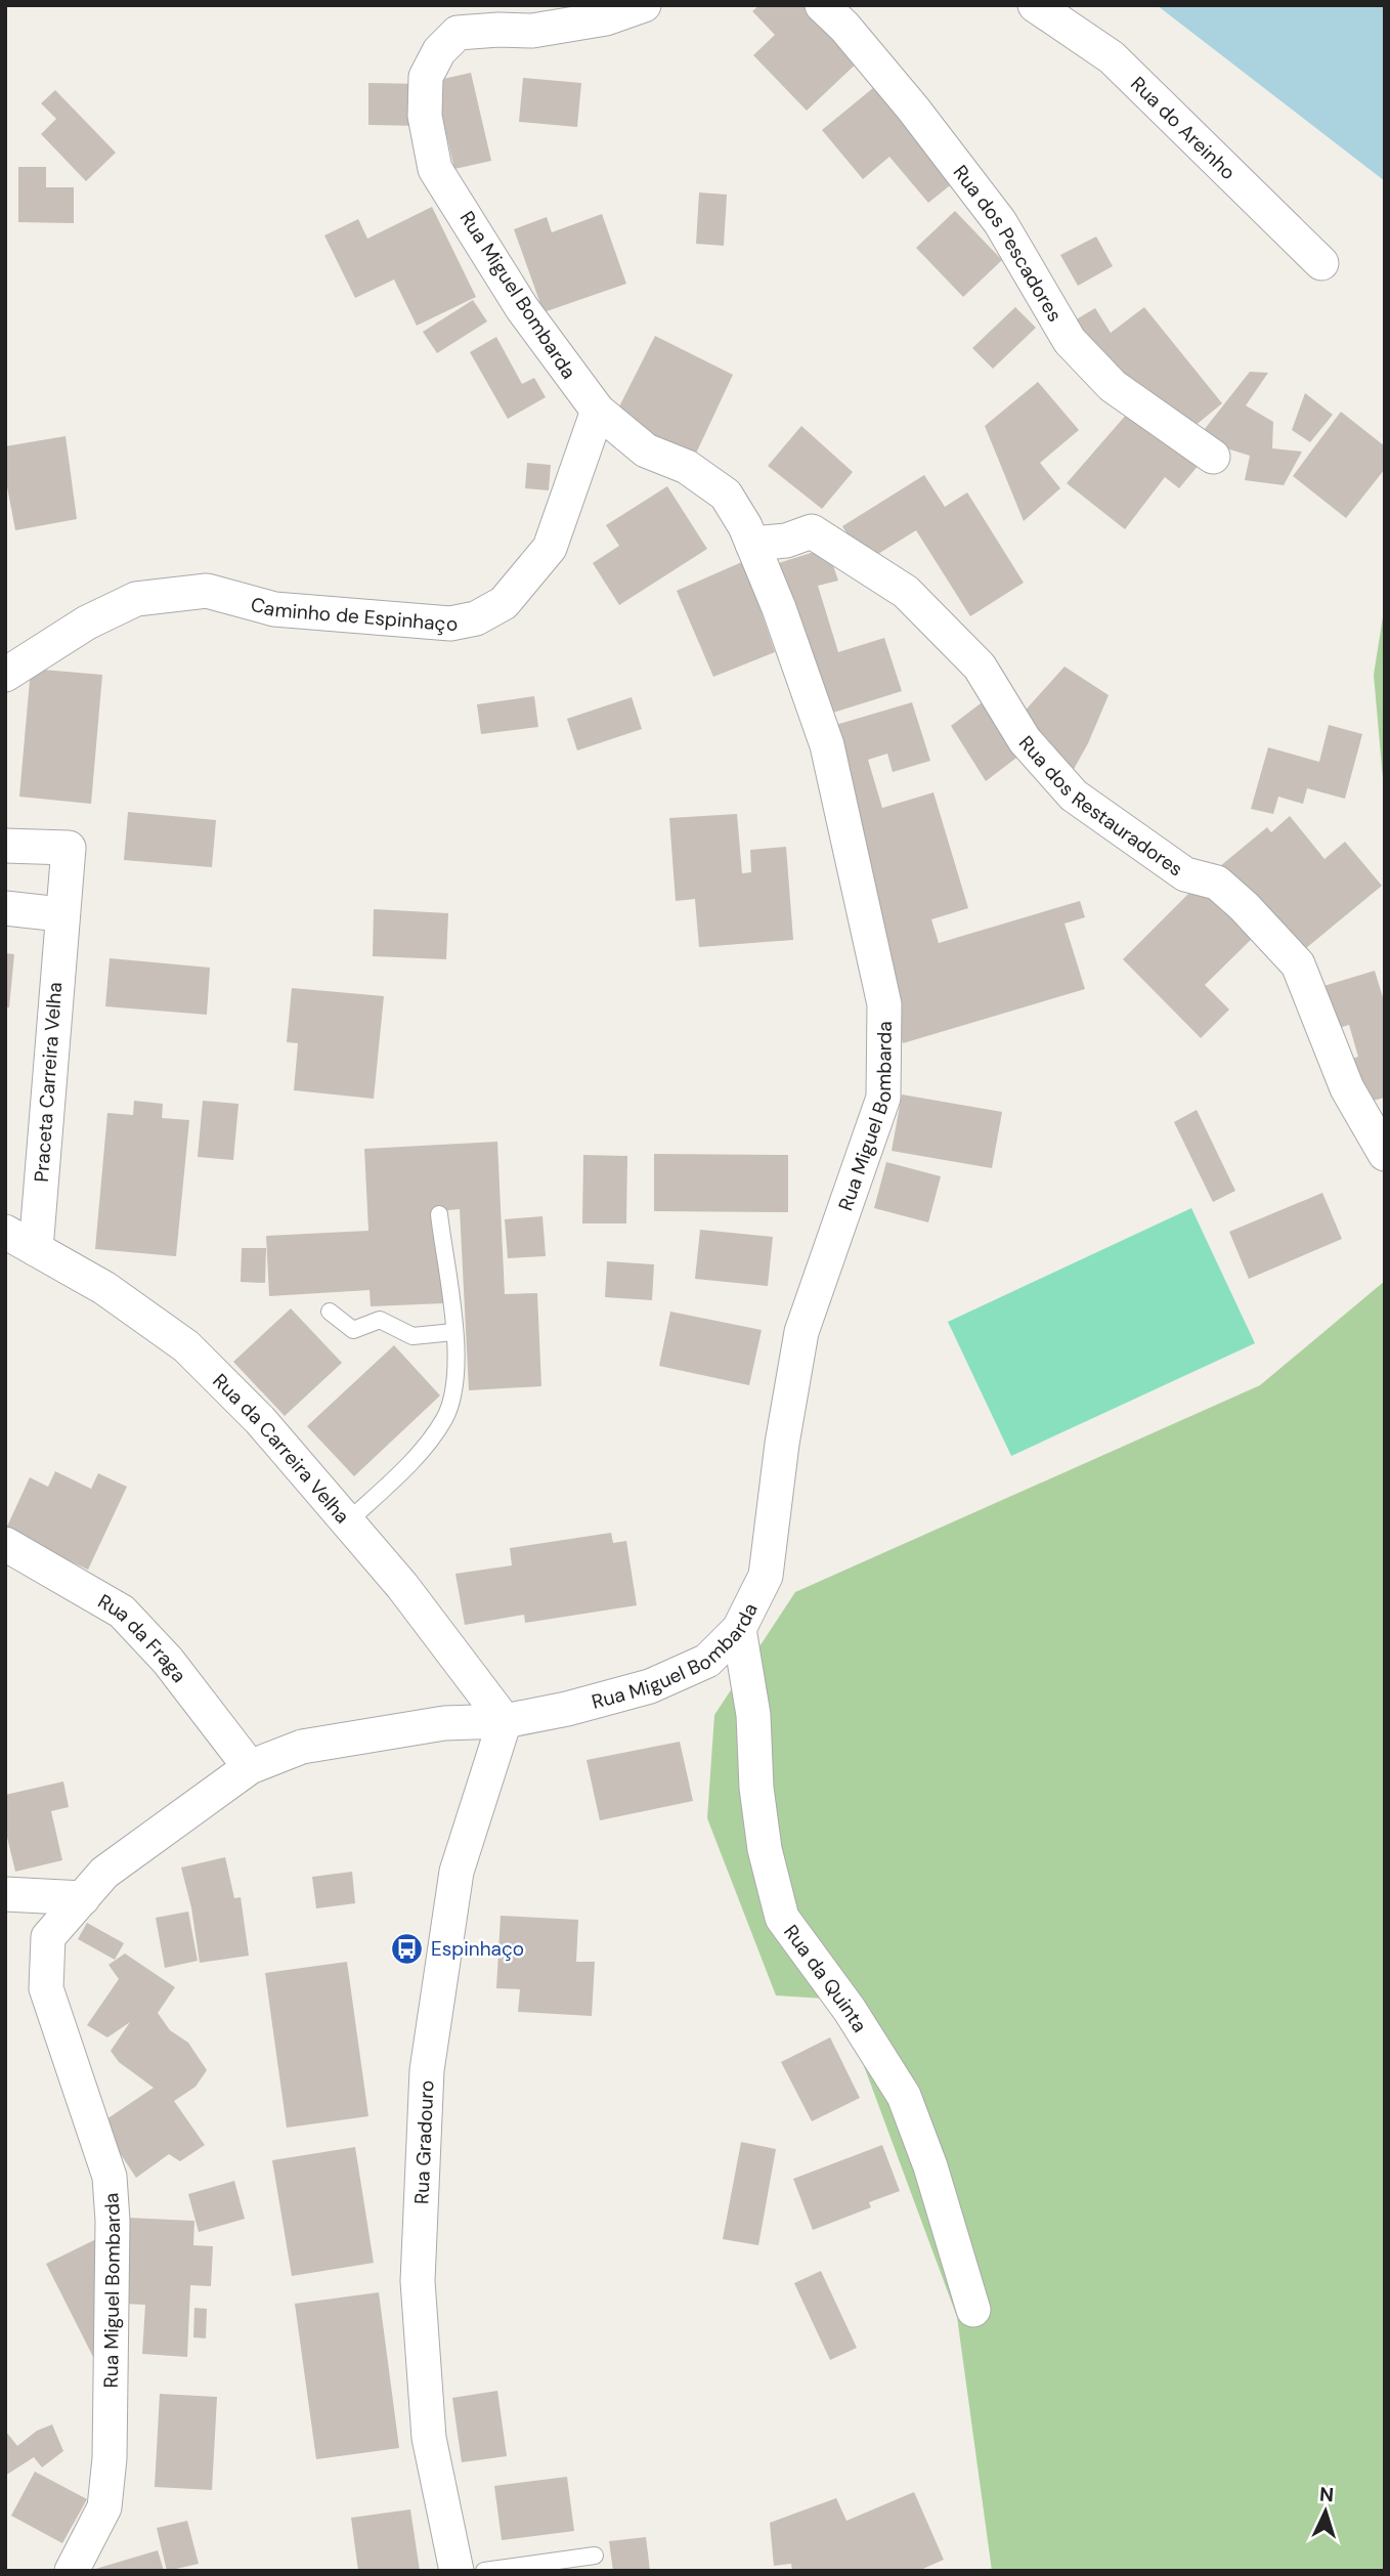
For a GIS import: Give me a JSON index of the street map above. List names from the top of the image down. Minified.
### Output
{"streets":{"street":["Rua do Areinho","Rua dos Pescadores","Rua Miguel Bombarda","Caminho de Espinhaço","Rua dos Restauradores","Praceta Carreira Velha","Rua da Carreira Velha","Rua da Fraga","Rua da Quinta","Rua Gradouro"]},"crossings":[["Rua Miguel Bombarda","Caminho de Espinhaço"],["Rua Miguel Bombarda","Rua dos Restauradores"],["Rua Miguel Bombarda","Rua da Carreira Velha"],["Rua Miguel Bombarda","Rua da Fraga"],["Rua Miguel Bombarda","Rua da Quinta"],["Rua Miguel Bombarda","Rua Gradouro"],["Praceta Carreira Velha","Rua da Carreira Velha"],["Rua da Carreira Velha","Rua Gradouro"]],"places":{"bus stop":["Espinhaço"]},"north":"top"}
